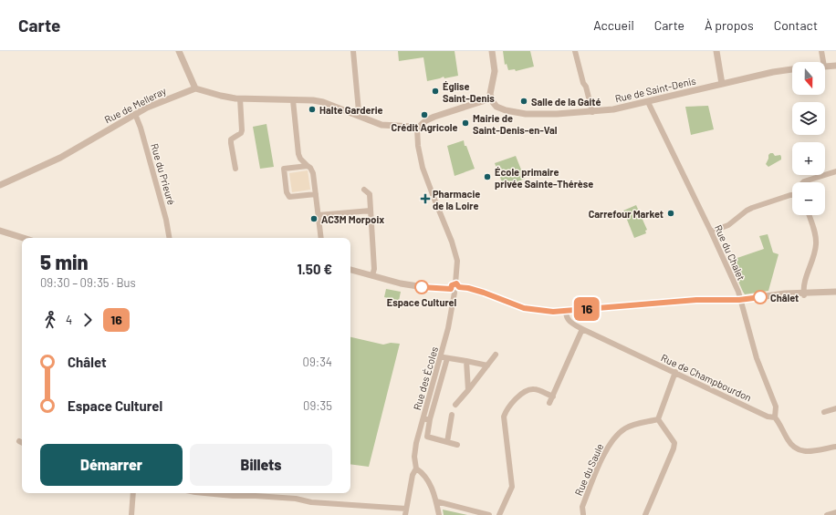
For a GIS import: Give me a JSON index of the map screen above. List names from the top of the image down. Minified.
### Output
{"streets":{"street":["Rue de Saint-Denis","Rue de Melleray","Rue du Prieuré","Rue du Chalet","Rue de Champbourdon","Rue des Écoles","Rue du Saule"]},"crossings":[["Rue de Saint-Denis","Rue du Chalet"],["Rue de Melleray","Rue du Prieuré"],["Rue du Chalet","Rue de Champbourdon"]],"places":{"other":["Église Saint-Denis","Salle de la Gaité","Halte Garderie","Crédit Agricole","Mairie de Saint-Denis-en-Val","École primaire privée Sainte-Thérèse","Carrefour Market","AC3M Morpoix","Espace Culturel","Châlet"],"health":["Pharmacie de la Loire"]},"lines":["bus line 16"],"north":"bottom","page":{"header":"Carte","nav":["Accueil","Carte","À propos","Contact"],"on_map":"16","map_buttons":["+","−"],"heading":["5 min","09:30 – 09:35 · Bus","1.50 €"],"legs":["4","16"],"list":[{"name":"Châlet","value":"09:34"},{"name":"Espace Culturel","value":"09:35"}],"buttons":["Démarrer","Billets"]}}
